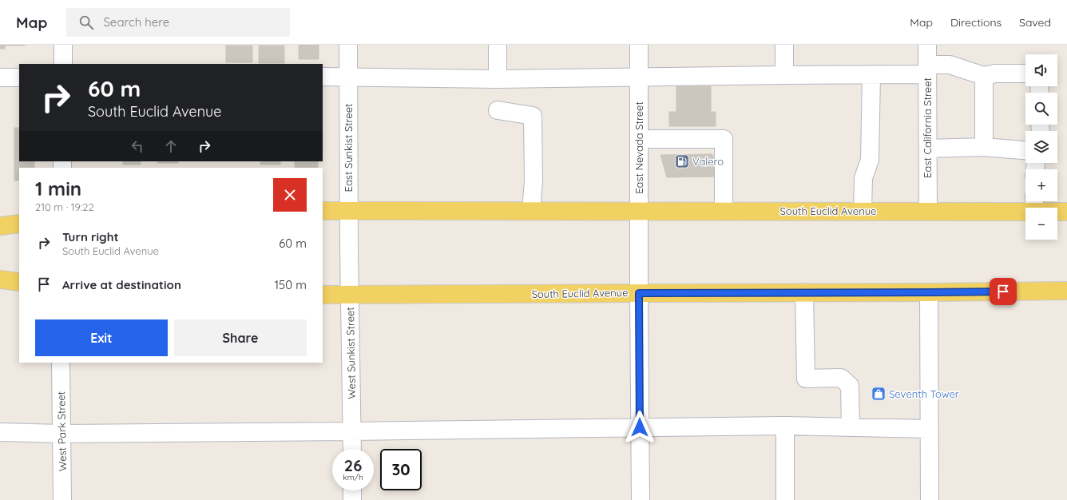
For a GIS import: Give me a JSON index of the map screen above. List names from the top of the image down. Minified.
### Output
{"streets":{"main road":["South Euclid Avenue"],"street":["East California Street","East Sunkist Street","East Nevada Street","West Sunkist Street","West Park Street"]},"crossings":[["East California Street","South Euclid Avenue"],["East Sunkist Street","South Euclid Avenue"],["East Sunkist Street","West Sunkist Street"],["East Nevada Street","South Euclid Avenue"],["South Euclid Avenue","West Sunkist Street"]],"places":{"fuel station":["Valero"],"shop":["Seventh Tower"]},"page":{"header":"Map","search":"Search here","nav":["Map","Directions","Saved"],"map_buttons":["+","−"],"turn":["60 m","South Euclid Avenue"],"heading":["1 min","210 m · 19:22"],"list":[{"name":"Turn right","note":"South Euclid Avenue","value":"60 m"},{"name":"Arrive at destination","value":"150 m"}],"buttons":["Exit","Share"],"speed":"26 km/h","limit":"30"}}
